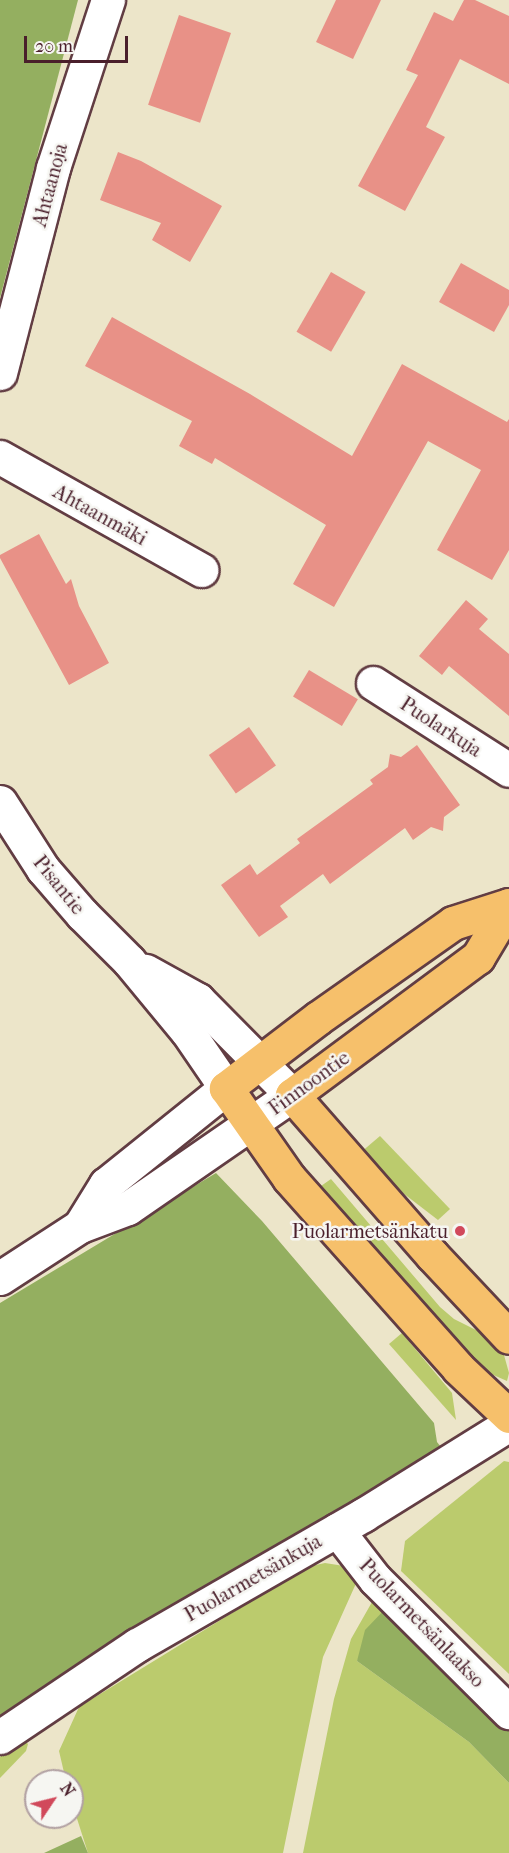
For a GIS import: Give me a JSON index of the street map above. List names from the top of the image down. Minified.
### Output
{"streets":{"main road":["Finnoontie"],"street":["Ahtaanoja","Ahtaanmäki","Puolarkuja","Pisantie","Puolarmetsänkuja","Puolarmetsänlaakso"]},"crossings":[["Pisantie","Finnoontie"],["Puolarmetsänkuja","Puolarmetsänlaakso"]],"places":["Puolarmetsänkatu"],"scale_bar":"20 m","north":"top right"}
